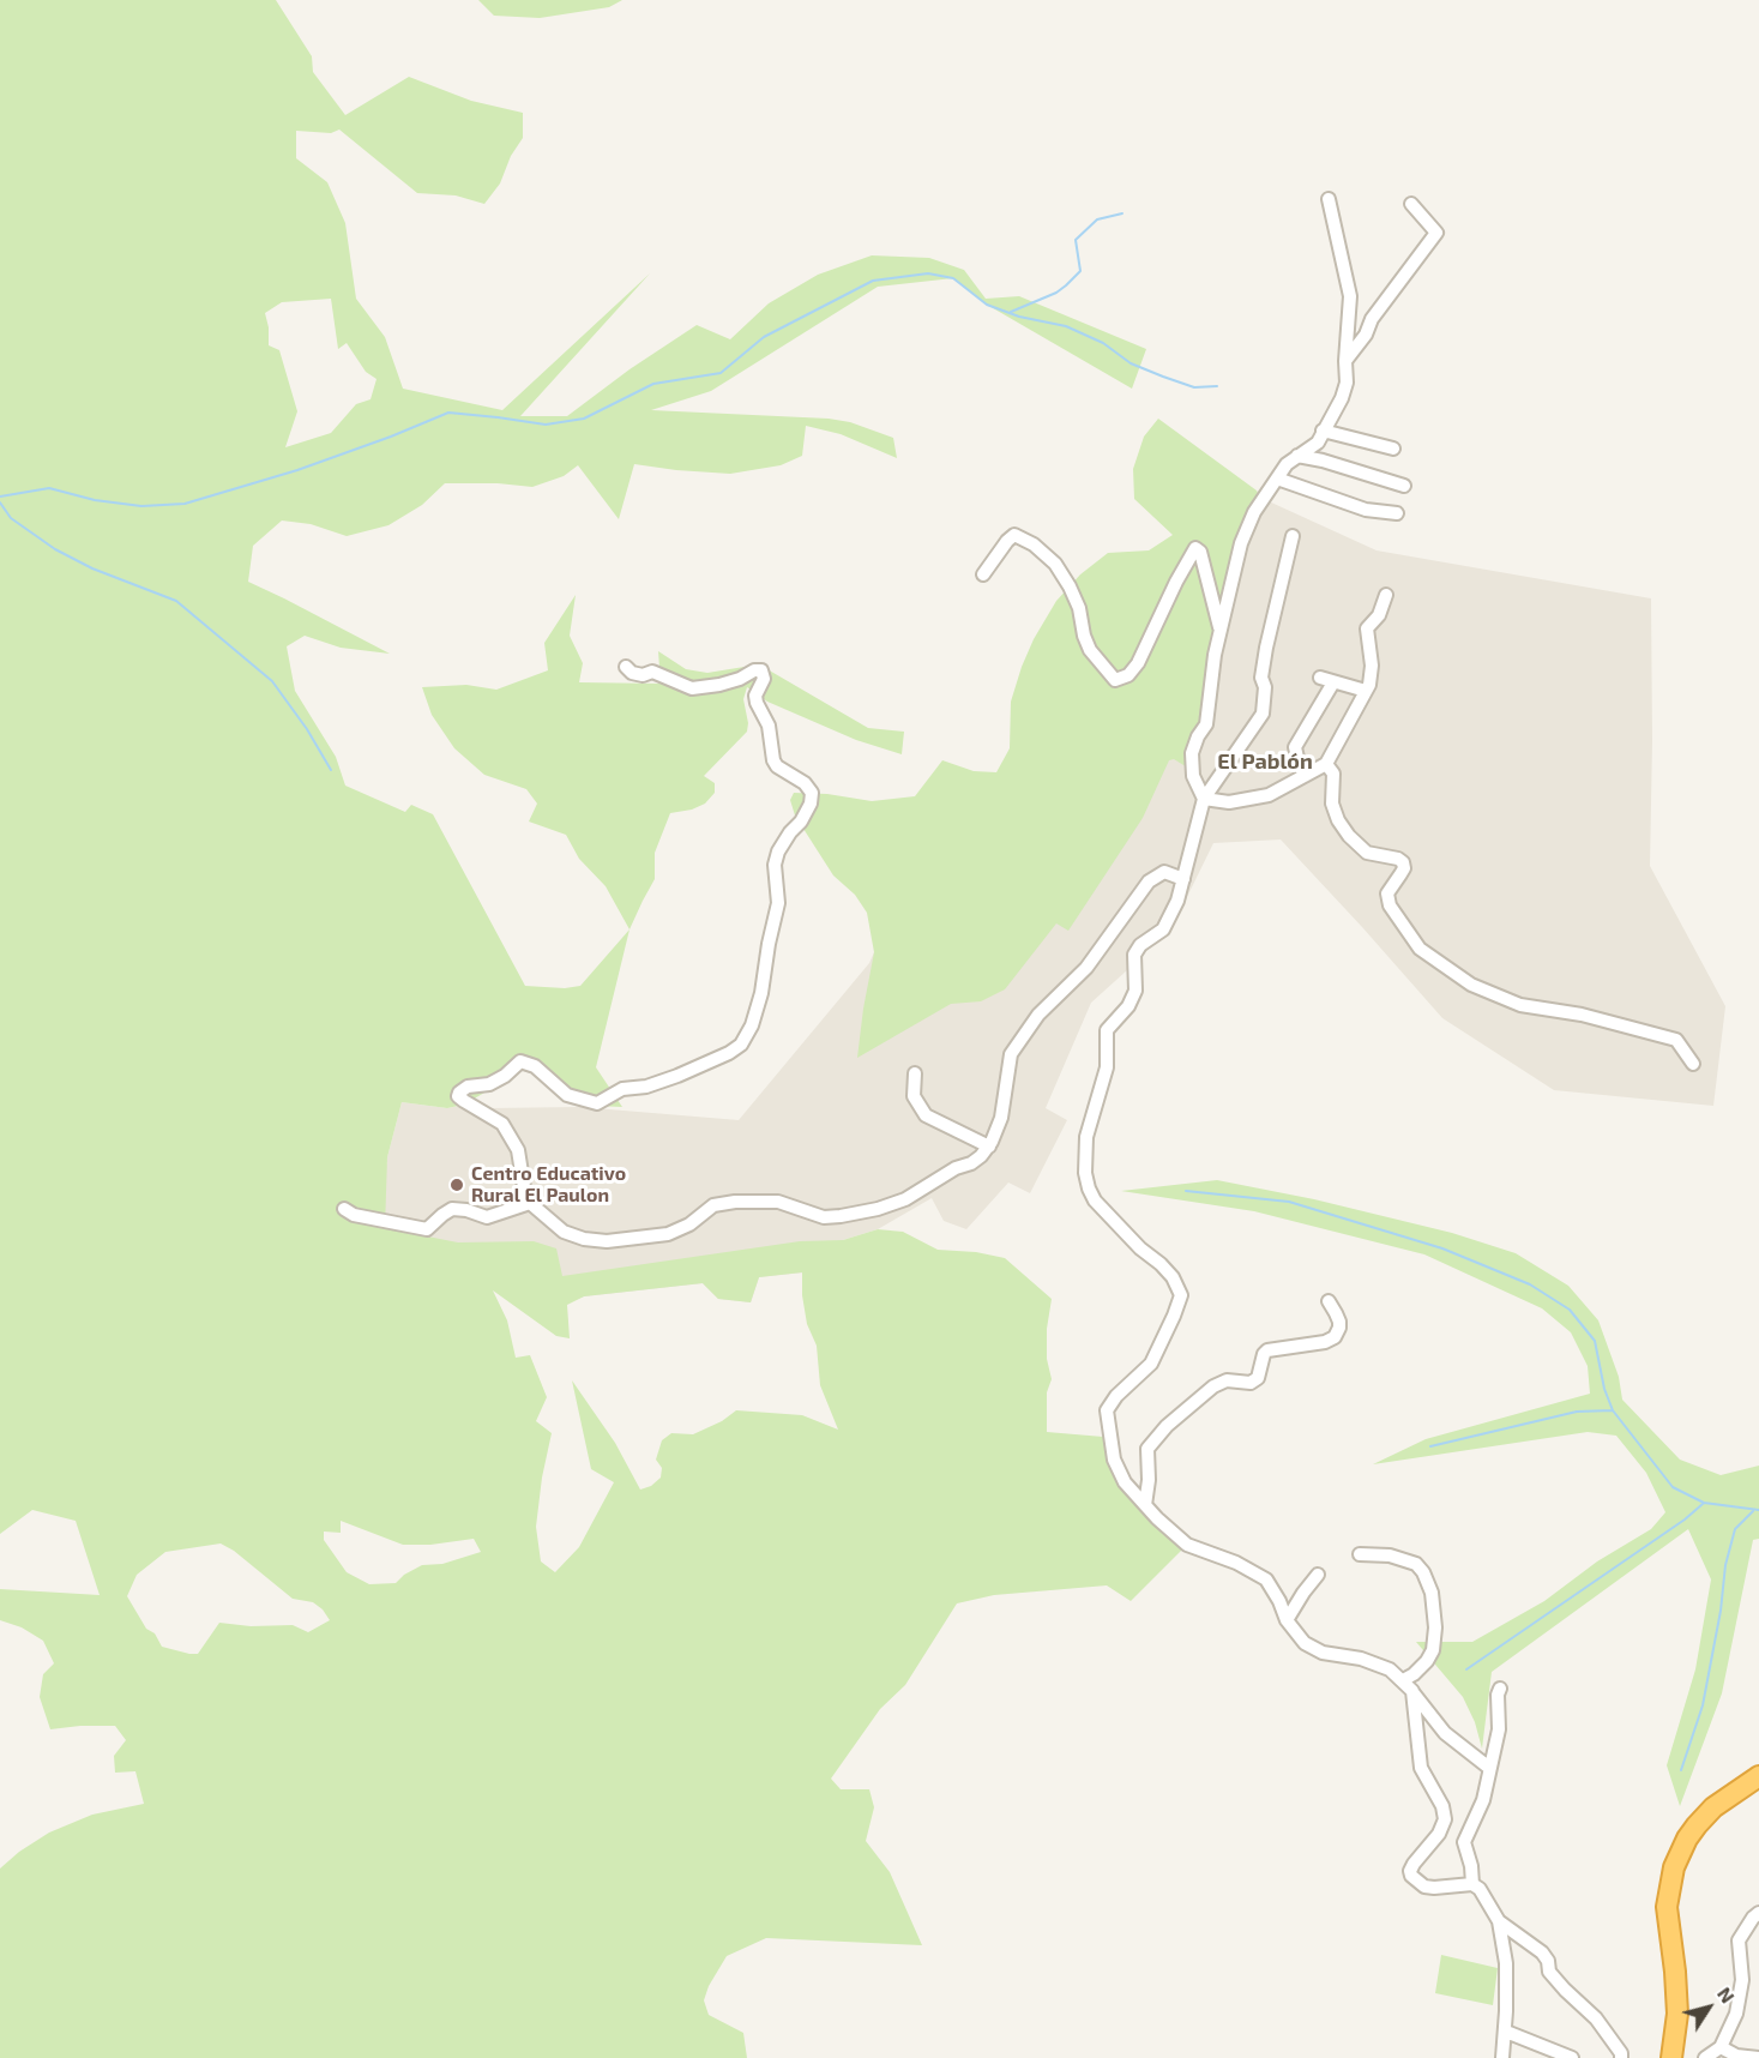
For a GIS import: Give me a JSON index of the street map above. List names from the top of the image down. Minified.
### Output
{"districts":["El Pablón"],"places":["Centro Educativo Rural El Paulon"],"north":"top right"}
